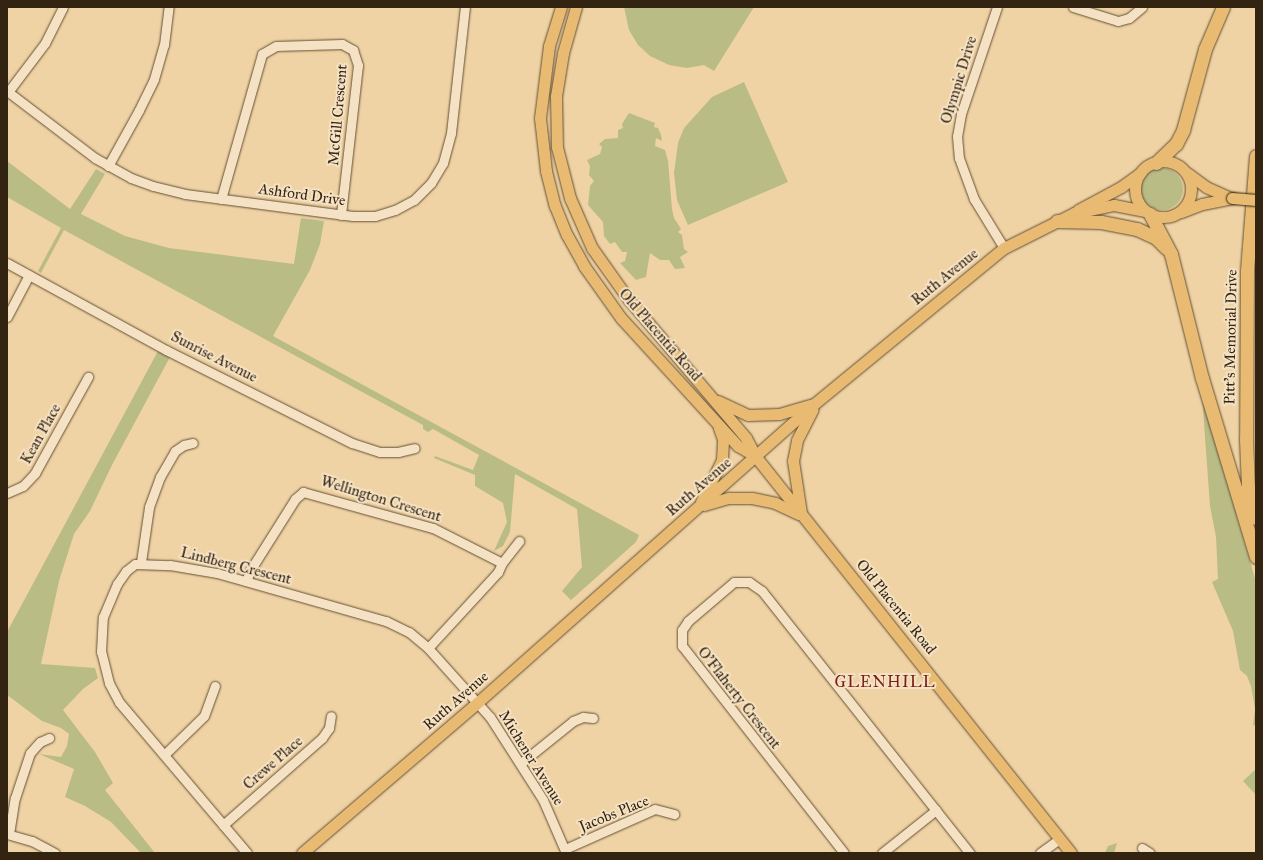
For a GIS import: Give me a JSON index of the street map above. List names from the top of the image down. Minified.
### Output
{"streets":{"highway":["Pitt's Memorial Drive"],"main road":["Ruth Avenue","Old Placentia Road"],"street":["Olympic Drive","McGill Crescent","Ashford Drive","Sunrise Avenue","Kean Place","Wellington Crescent","Lindberg Crescent","O'Flaherty Crescent","Michener Avenue","Crewe Place","Jacobs Place"]},"crossings":[["Olympic Drive","Ruth Avenue"],["McGill Crescent","Ashford Drive"],["Ruth Avenue","Old Placentia Road"],["Ruth Avenue","Lindberg Crescent"],["Ruth Avenue","Michener Avenue"],["Wellington Crescent","Lindberg Crescent"],["Lindberg Crescent","Michener Avenue"],["Michener Avenue","Jacobs Place"]],"districts":["GLENHILL"]}
